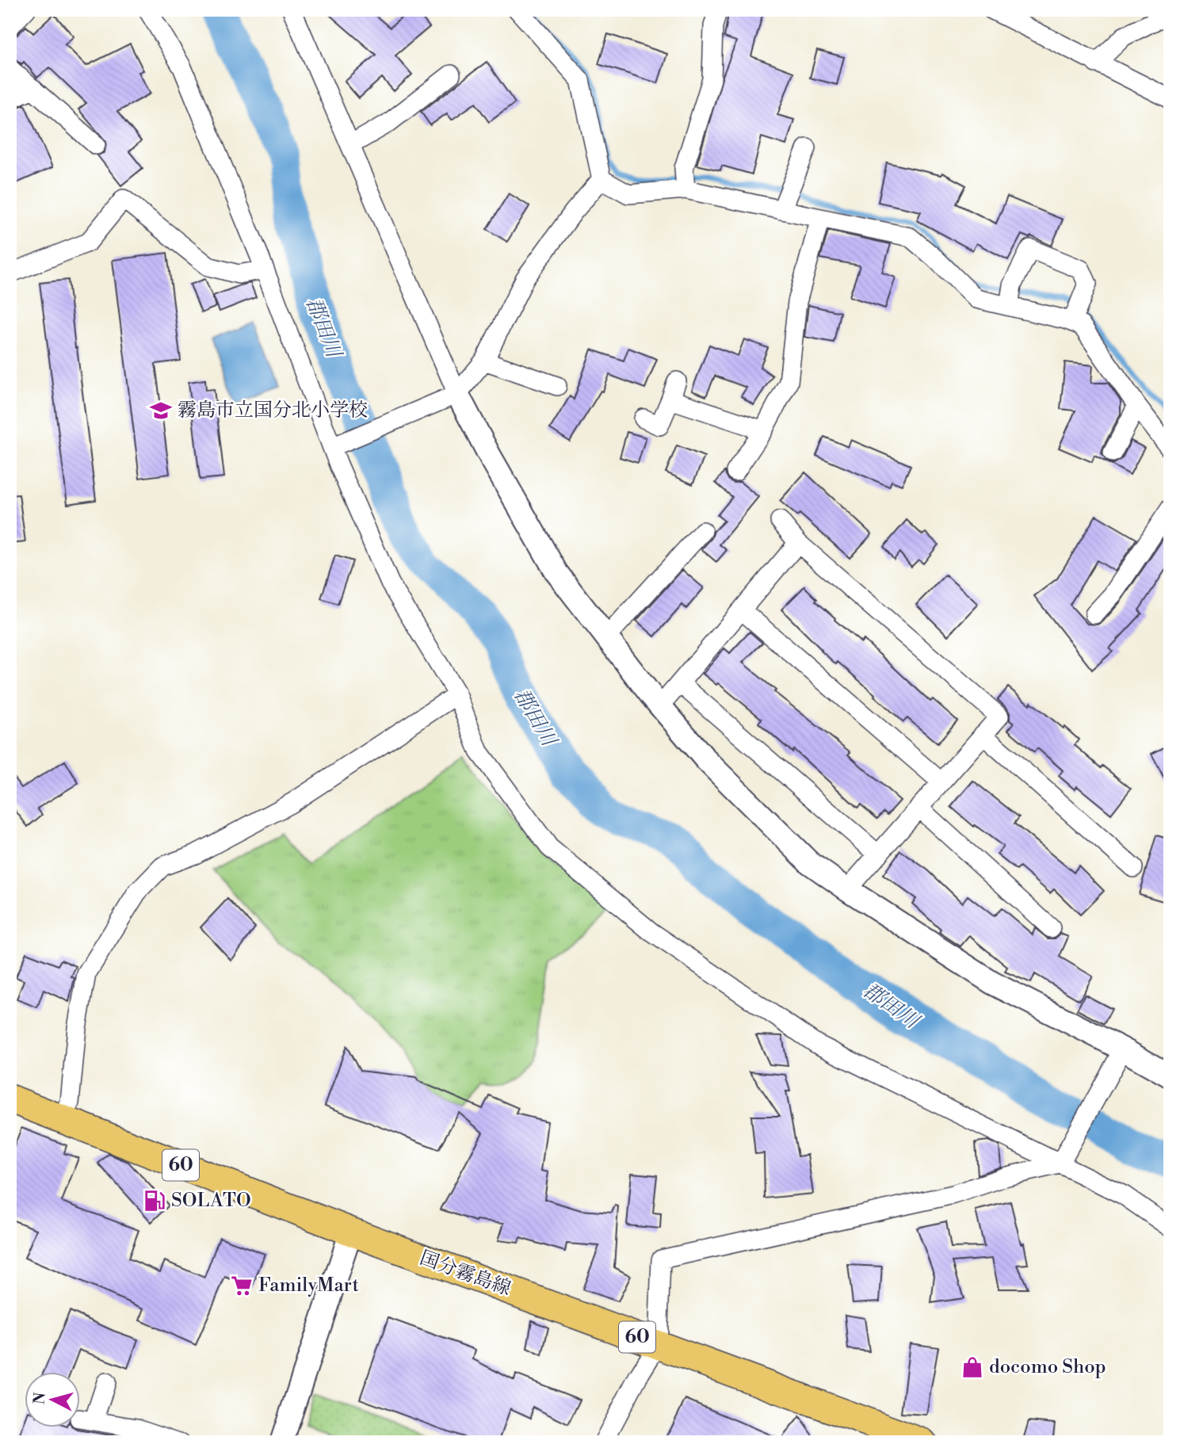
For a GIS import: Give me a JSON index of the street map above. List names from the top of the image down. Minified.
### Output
{"streets":{"main road":["60","国分霧島線"]},"water":["郡田川"],"places":{"school or university":["霧島市立国分北小学校"],"fuel station":["SOLATO"],"supermarket":["FamilyMart"],"shop":["docomo Shop"]},"north":"left"}
